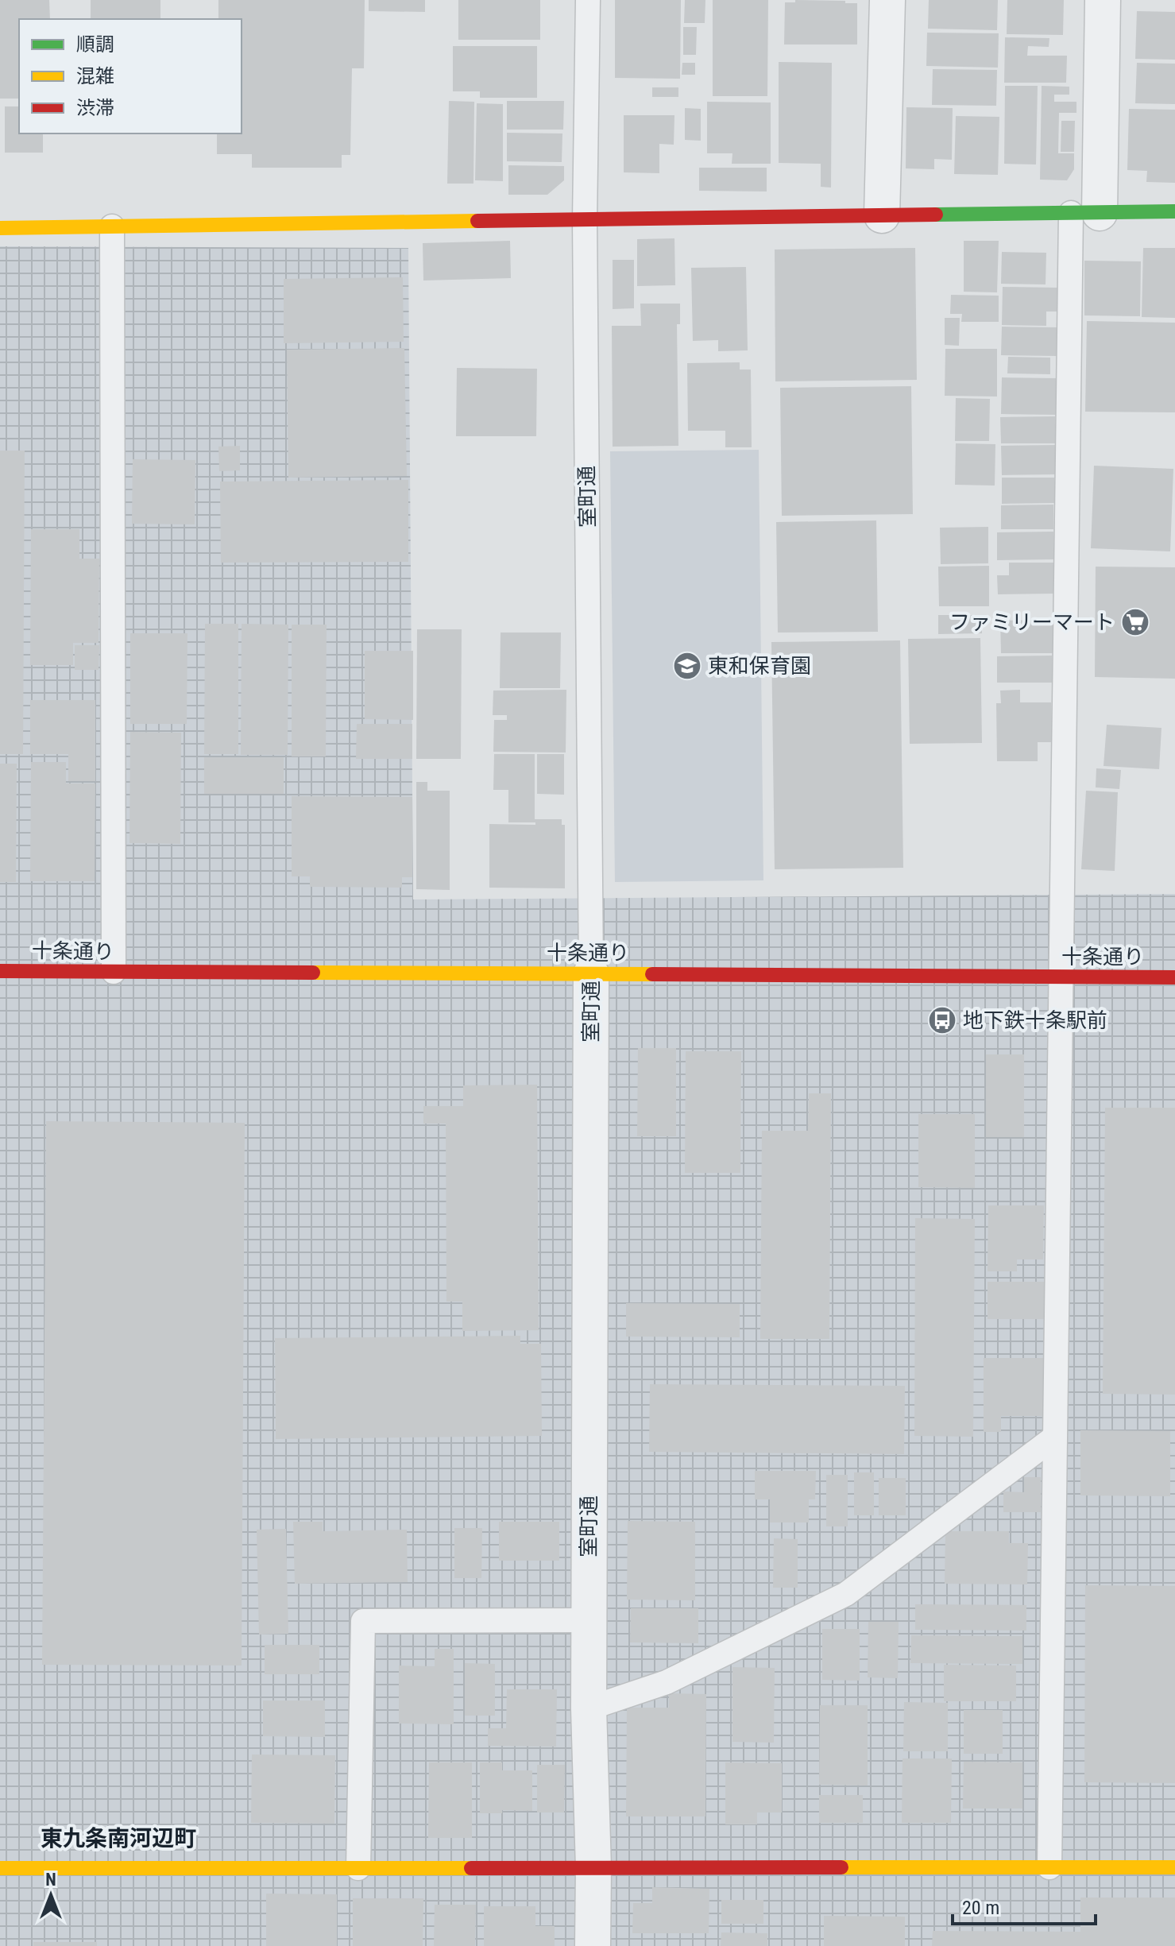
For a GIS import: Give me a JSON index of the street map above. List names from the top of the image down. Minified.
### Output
{"streets":{"street":["室町通","十条通り"]},"crossings":[["室町通","十条通り"]],"districts":["東九条南河辺町"],"places":{"supermarket":["ファミリーマート"],"school or university":["東和保育園"],"bus stop":["地下鉄十条駅前"]},"legend":["順調","混雑","渋滞"],"scale_bar":"20 m","north":"top"}
